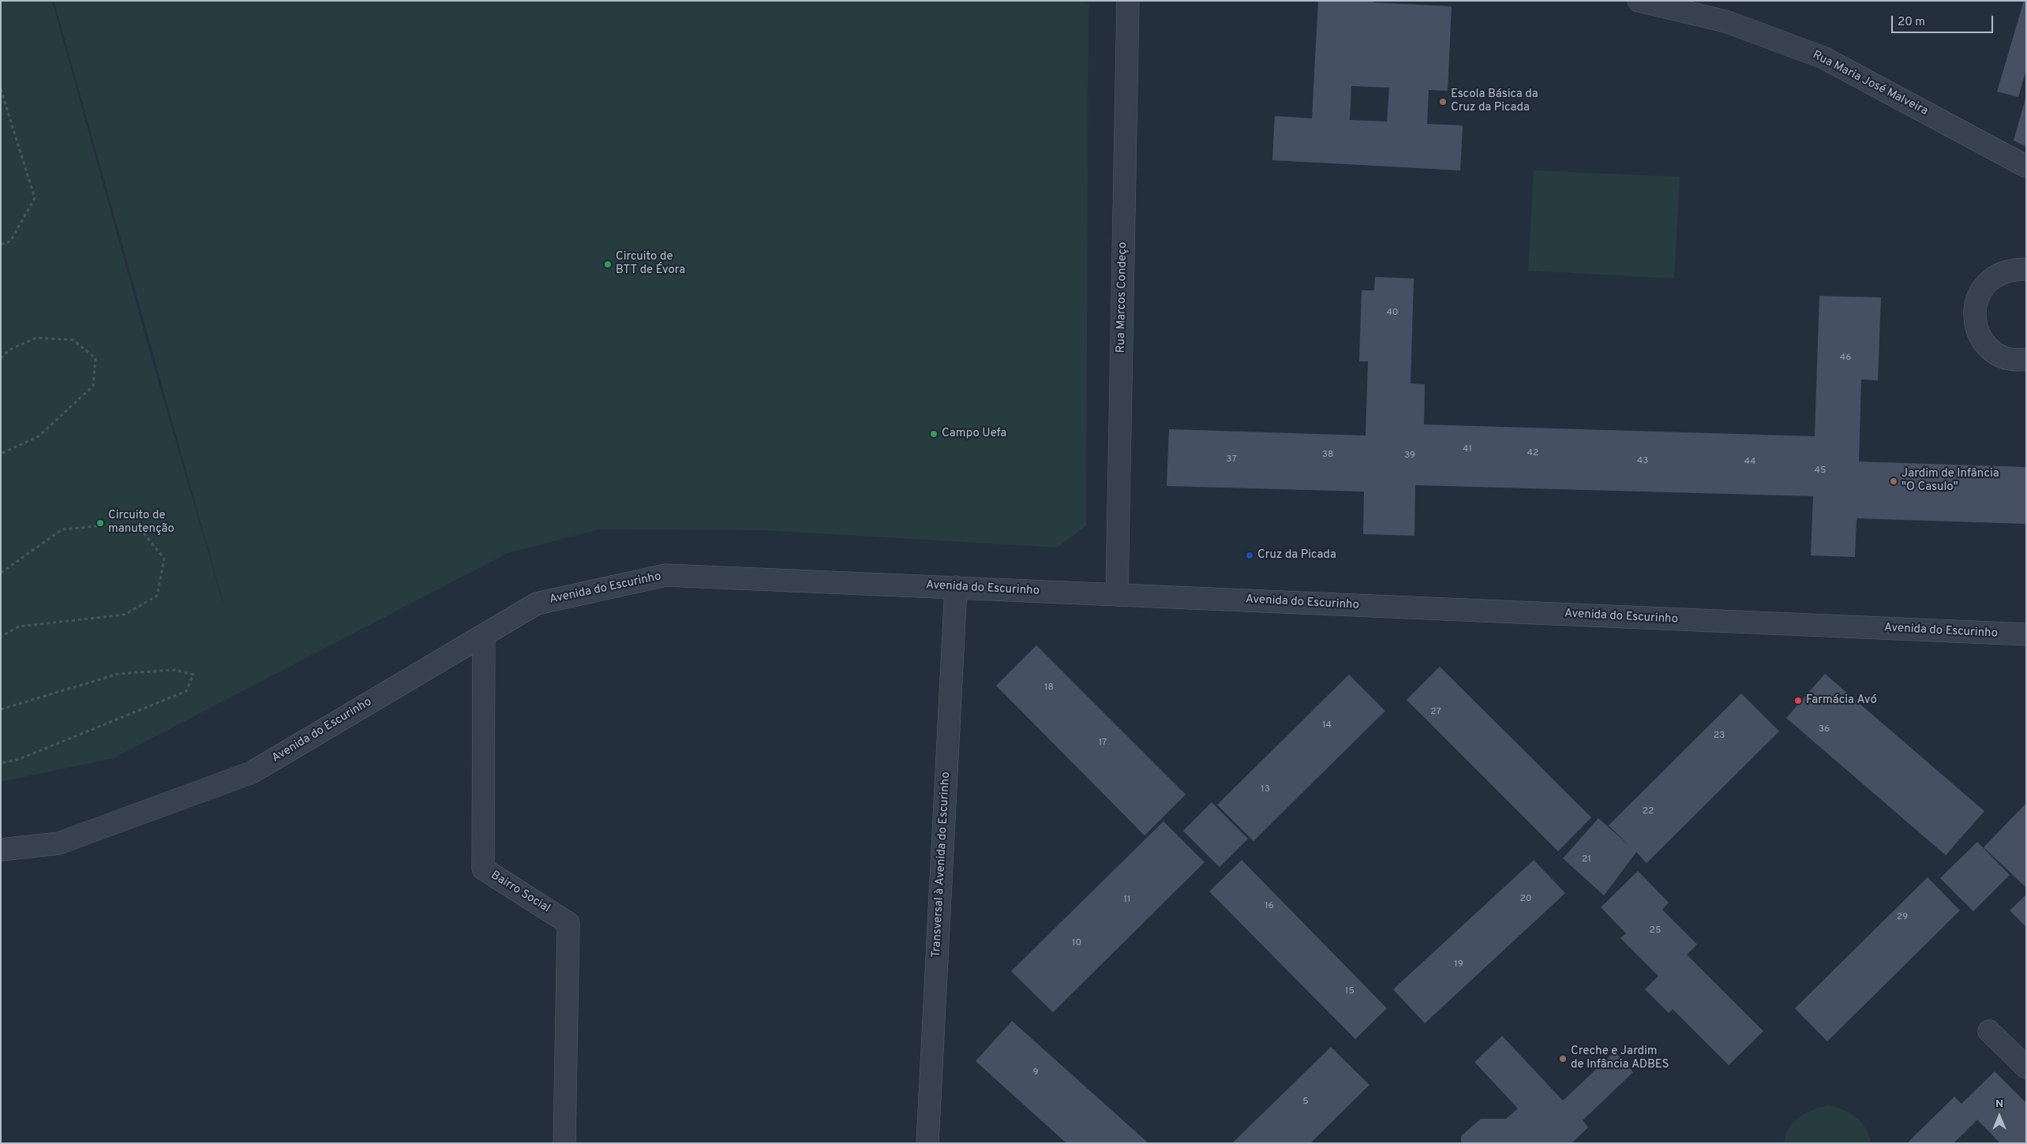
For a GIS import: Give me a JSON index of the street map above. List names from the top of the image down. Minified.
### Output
{"streets":{"street":["Rua Maria José Malveira","Rua Marcos Condeço","Avenida do Escurinho","Transversal à Avenida do Escurinho","Bairro Social"]},"crossings":[["Rua Marcos Condeço","Avenida do Escurinho"],["Avenida do Escurinho","Transversal à Avenida do Escurinho"],["Avenida do Escurinho","Bairro Social"]],"places":["Escola Básica da Cruz da Picada","Circuito de BTT de Évora","Campo Uefa","Jardim de Infância \"O Casulo\"","Circuito de manutenção","Cruz da Picada","Farmácia Avó","Creche e Jardim de Infância ADBES"],"house_numbers":["40","46","41","42","38","39","37","43","44","45","18","27","14","36","23","17","13","22","21","20","11","16","29","25","10","19","15","9","5"],"scale_bar":"20 m","north":"top"}
